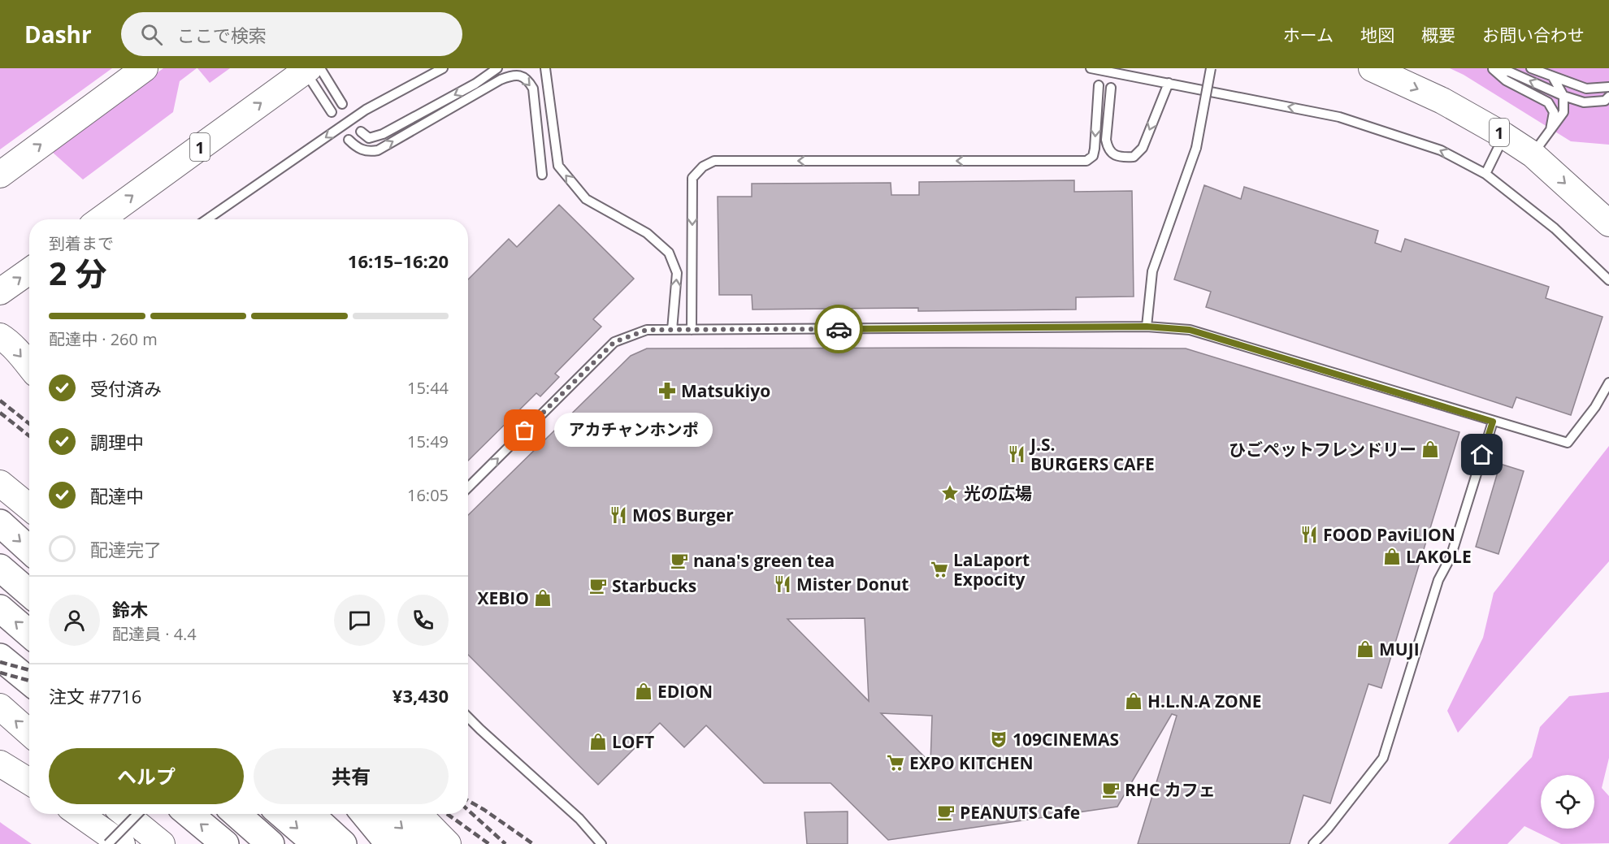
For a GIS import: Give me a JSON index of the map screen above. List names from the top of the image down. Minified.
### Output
{"streets":{"main road":["1"]},"places":{"pharmacy":["Matsukiyo"],"other":["アカチャンホンポ"],"shop":["ひごペットフレンドリー","LAKOLE","XEBIO","MUJI","EDION","H.L.N.A ZONE","LOFT"],"restaurant":["J.S. BURGERS CAFE","MOS Burger","FOOD PaviLION","Mister Donut"],"place":["光の広場"],"cafe":["nana's green tea","Starbucks","RHC カフェ","PEANUTS Cafe"],"supermarket":["LaLaport Expocity","EXPO KITCHEN"],"theatre":["109CINEMAS"]},"page":{"header":"Dashr","search":"ここで検索","nav":["ホーム","地図","概要","お問い合わせ"],"heading":["2 分","到着まで","16:15–16:20"],"panel":["鈴木","配達員 · 4.4","注文 #7716","¥3,430"],"bar":"配達中 · 260 m","list":[["受付済み","15:44"],["調理中","15:49"],["配達中","16:05"],"配達完了"],"bubble":"アカチャンホンポ","buttons":["ヘルプ","共有"]}}
